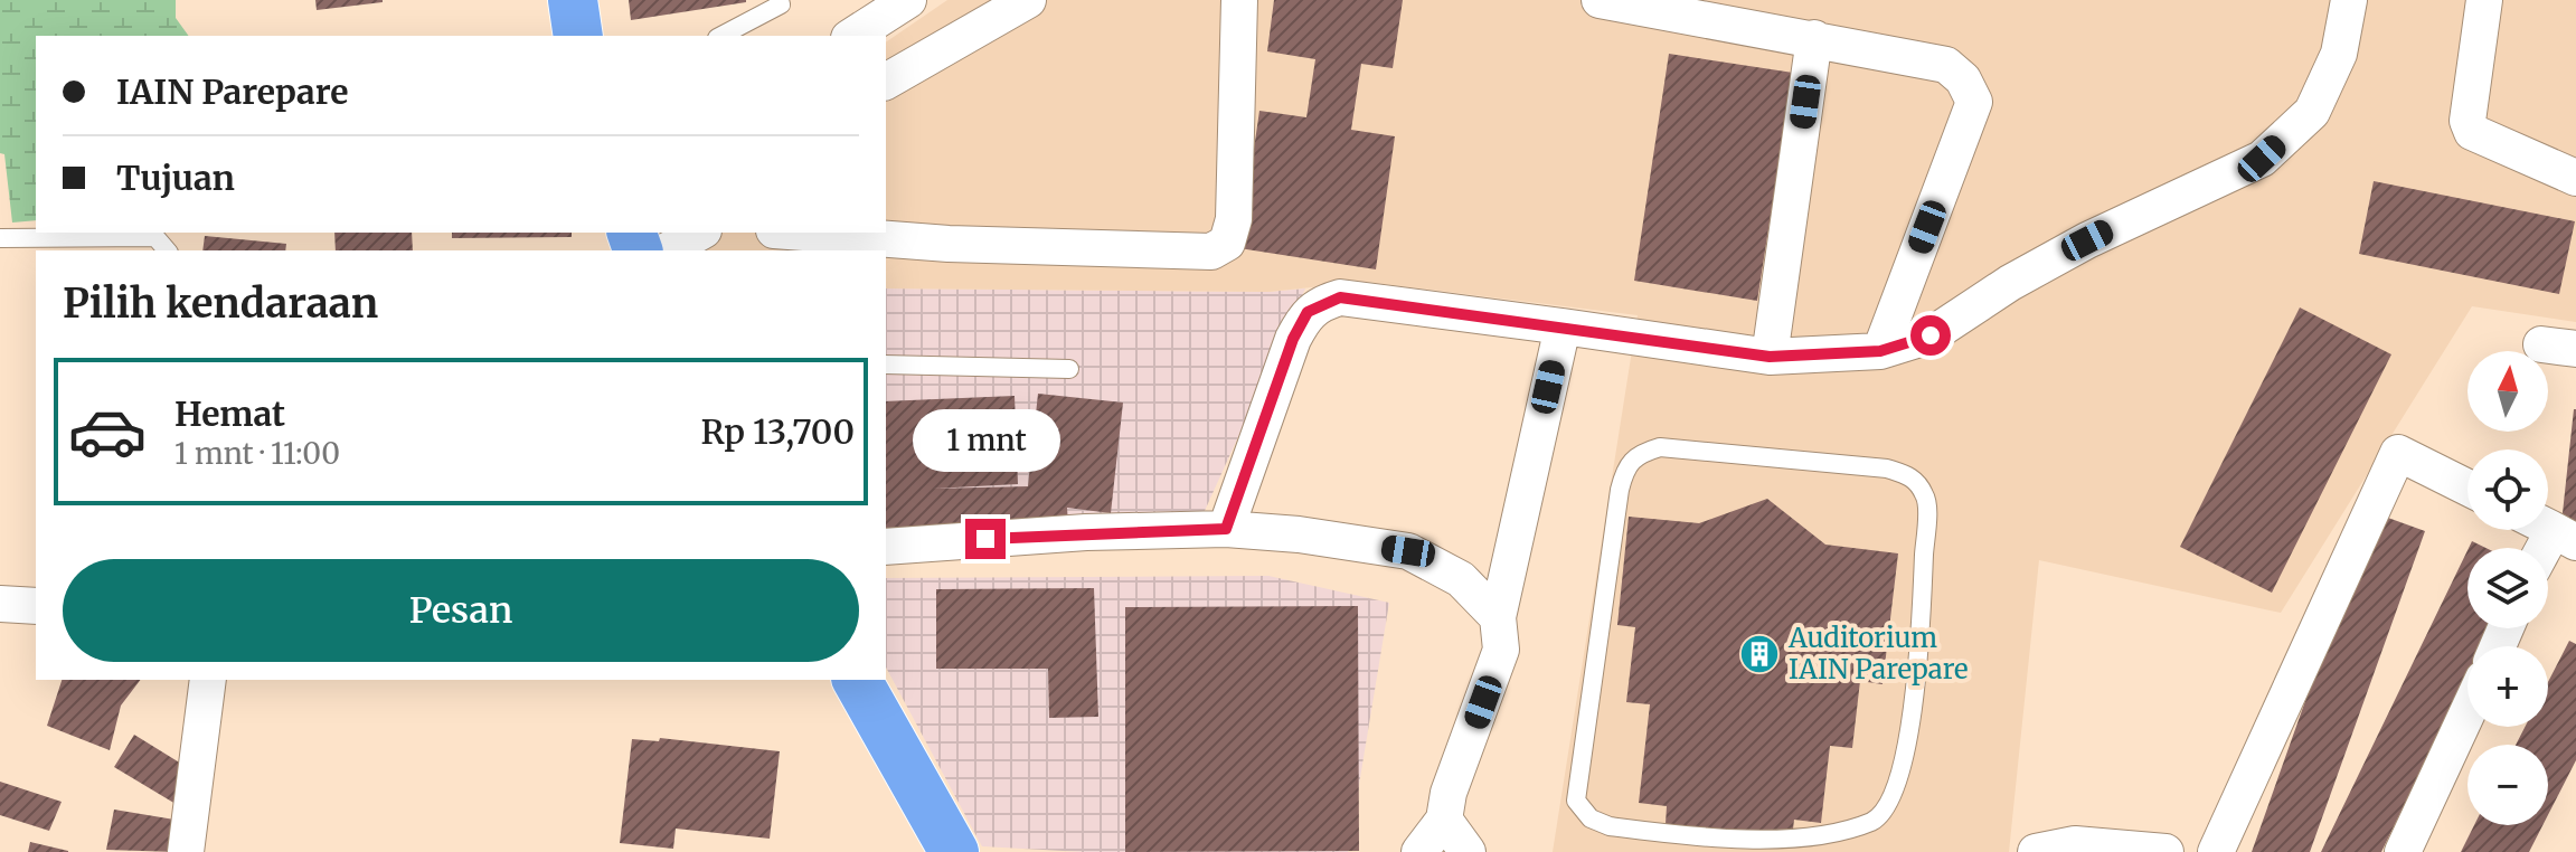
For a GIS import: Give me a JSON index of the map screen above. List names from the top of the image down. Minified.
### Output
{"places":{"building":["Auditorium IAIN Parepare"]},"north":"top","page":{"banner":["IAIN Parepare","Tujuan"],"heading":"Pilih kendaraan","map_buttons":["+","−"],"list":[{"name":"Hemat","note":"1 mnt · 11:00","value":"Rp 13,700"}],"bubble":"1 mnt","buttons":"Pesan"}}
